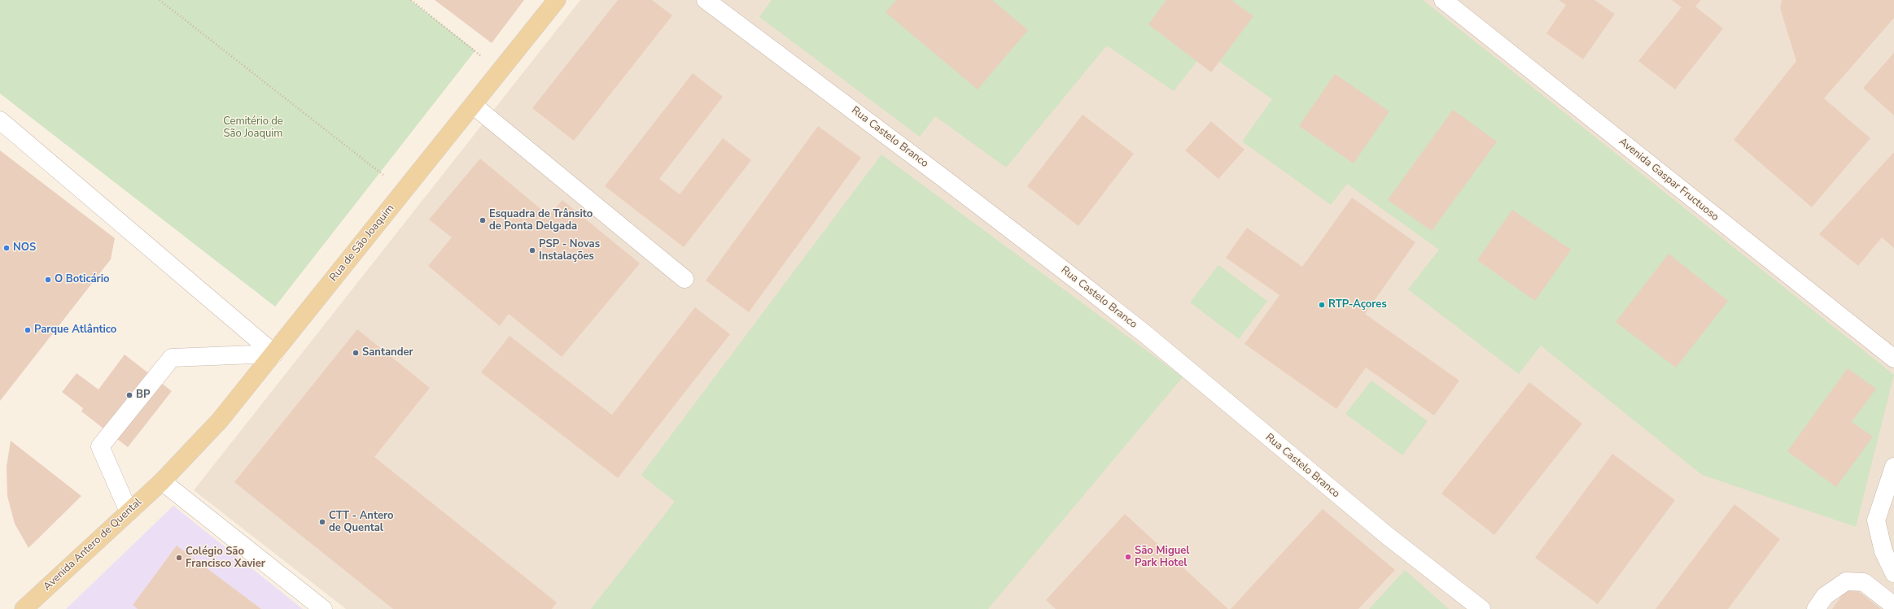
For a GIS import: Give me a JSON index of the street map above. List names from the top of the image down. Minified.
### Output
{"streets":{"main road":["Rua de São Joaquim","Avenida Antero de Quental"],"street":["Rua Castelo Branco","Avenida Gaspar Fructuoso"]},"crossings":[["Rua de São Joaquim","Avenida Antero de Quental"]],"parks":["Cemitério de São Joaquim"],"places":["Esquadra de Trânsito de Ponta Delgada","NOS","PSP - Novas Instalações","O Boticário","RTP-Açores","Parque Atlântico","Santander","BP","CTT - Antero de Quental","São Miguel Park Hotel","Colégio São Francisco Xavier"]}
